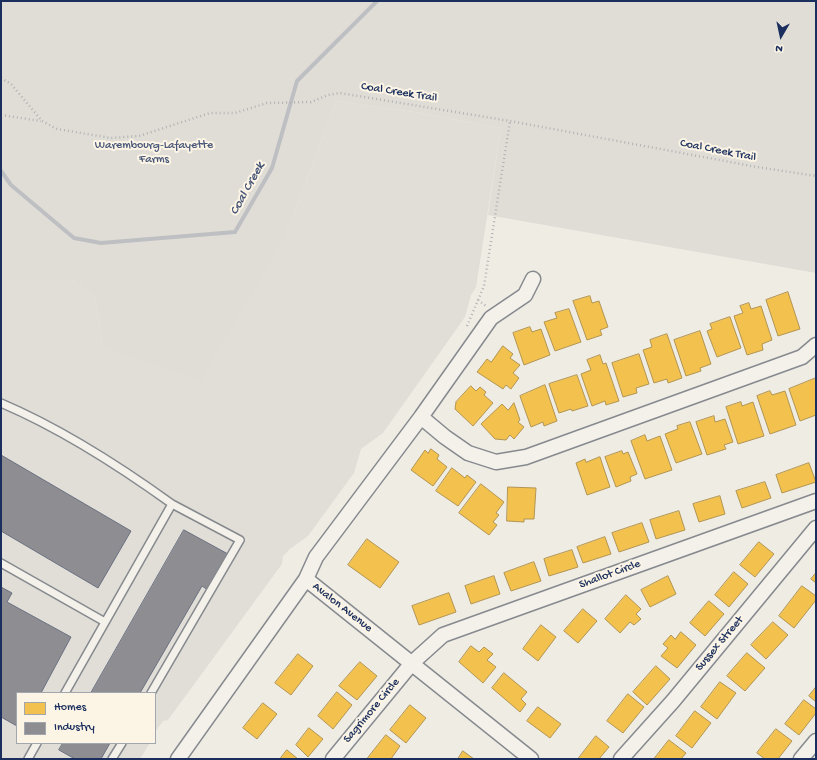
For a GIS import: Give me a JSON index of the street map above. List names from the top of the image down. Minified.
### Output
{"streets":{"street":["Shallot Circle","Avalon Avenue","Sussex Street","Sagrimore Circle"],"path":["Coal Creek Trail"]},"crossings":[["Shallot Circle","Avalon Avenue"],["Shallot Circle","Sagrimore Circle"],["Avalon Avenue","Sagrimore Circle"]],"water":["Coal Creek"],"parks":["Warembourg-Lafayette Farms"],"legend":["Homes","Industry"],"north":"bottom"}
